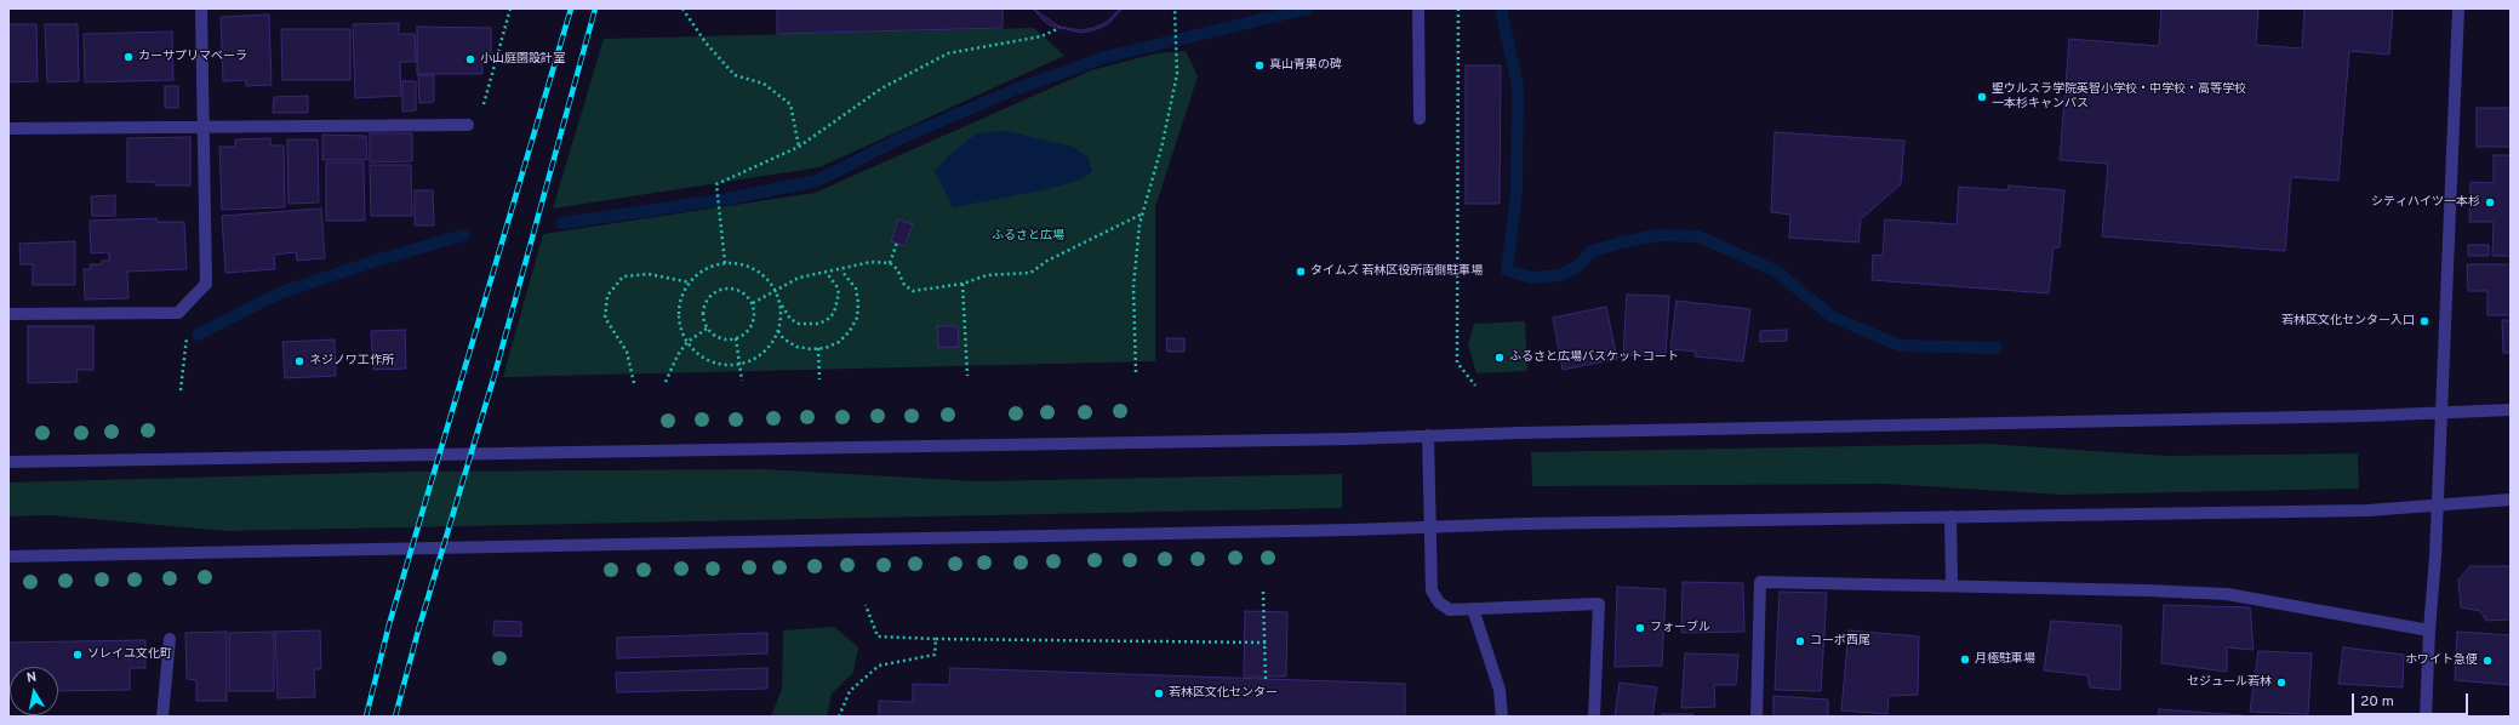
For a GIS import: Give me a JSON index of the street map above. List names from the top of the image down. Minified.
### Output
{"parks":["ふるさと広場"],"places":["カーサプリマベーラ","小山庭園設計室","真山青果の碑","聖ウルスラ学院英智小学校・中学校・高等学校 一本杉キャンパス","シティハイツ一本杉","タイムズ 若林区役所南側駐車場","若林区文化センター入口","ふるさと広場バスケットコート","ネジノワ工作所","フォーブル","コーポ西尾","ソレイユ文化町","月極駐車場","ホワイト急便","セジュール若林","若林区文化センター"],"scale_bar":"20 m","north":"top"}
